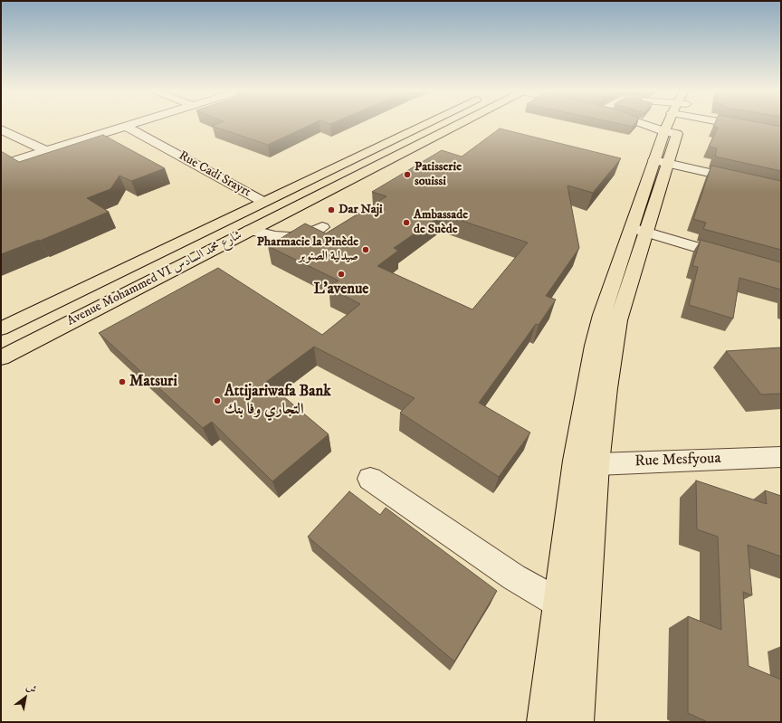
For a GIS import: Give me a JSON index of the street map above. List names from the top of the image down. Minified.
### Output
{"streets":{"main road":["Avenue Mohammed VI شارع محمد السادس"],"street":["Rue Cadi Srayrt","Rue Mesfyoua"]},"crossings":[["Rue Cadi Srayrt","Avenue Mohammed VI شارع محمد السادس"]],"places":["Patisserie souissi","Dar Naji","Ambassade de Suède","Pharmacie la Pinède صيدلية الصنوبر","L'avenue","Matsuri","Attijariwafa Bank التجاري وفا بنك"],"north":"top right"}
